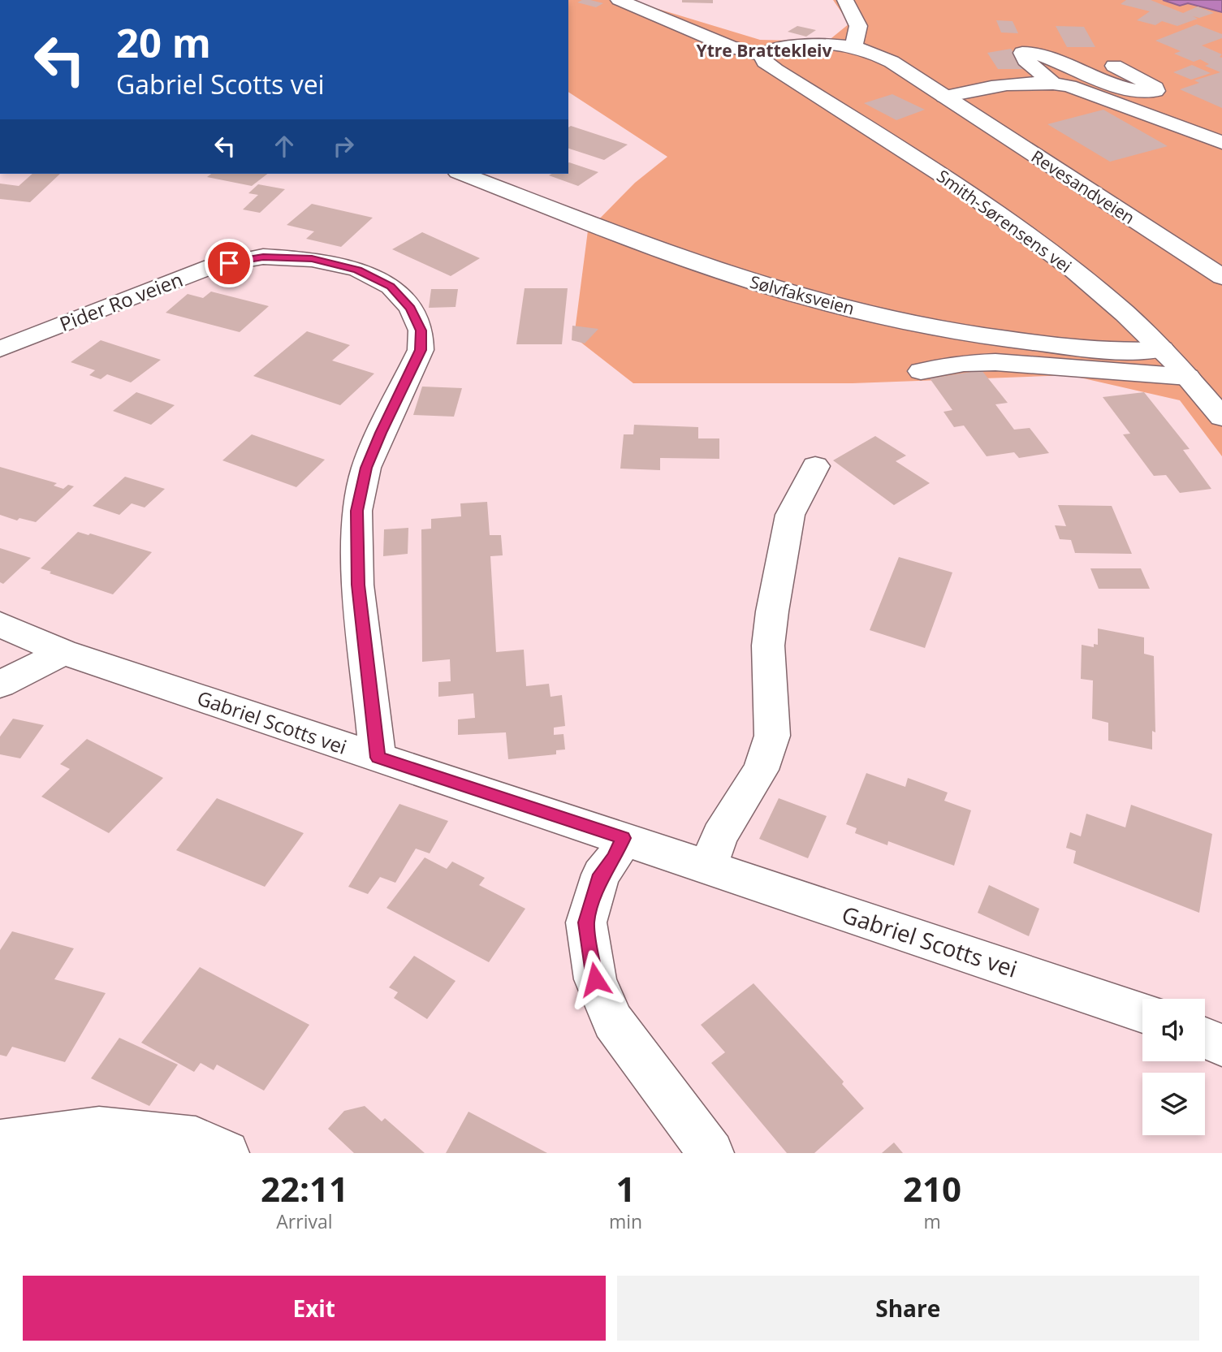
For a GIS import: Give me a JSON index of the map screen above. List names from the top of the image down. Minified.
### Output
{"streets":{"street":["Revesandveien","Smith-Sørensens vei","Sølvfaksveien","Pider Ro veien","Gabriel Scotts vei"]},"crossings":[["Smith-Sørensens vei","Sølvfaksveien"],["Pider Ro veien","Gabriel Scotts vei"]],"districts":["Ytre Brattekleiv"],"page":{"turn":["20 m","Gabriel Scotts vei"],"eta":["22:11","Arrival","1","min","210","m"],"buttons":["Exit","Share"]}}
